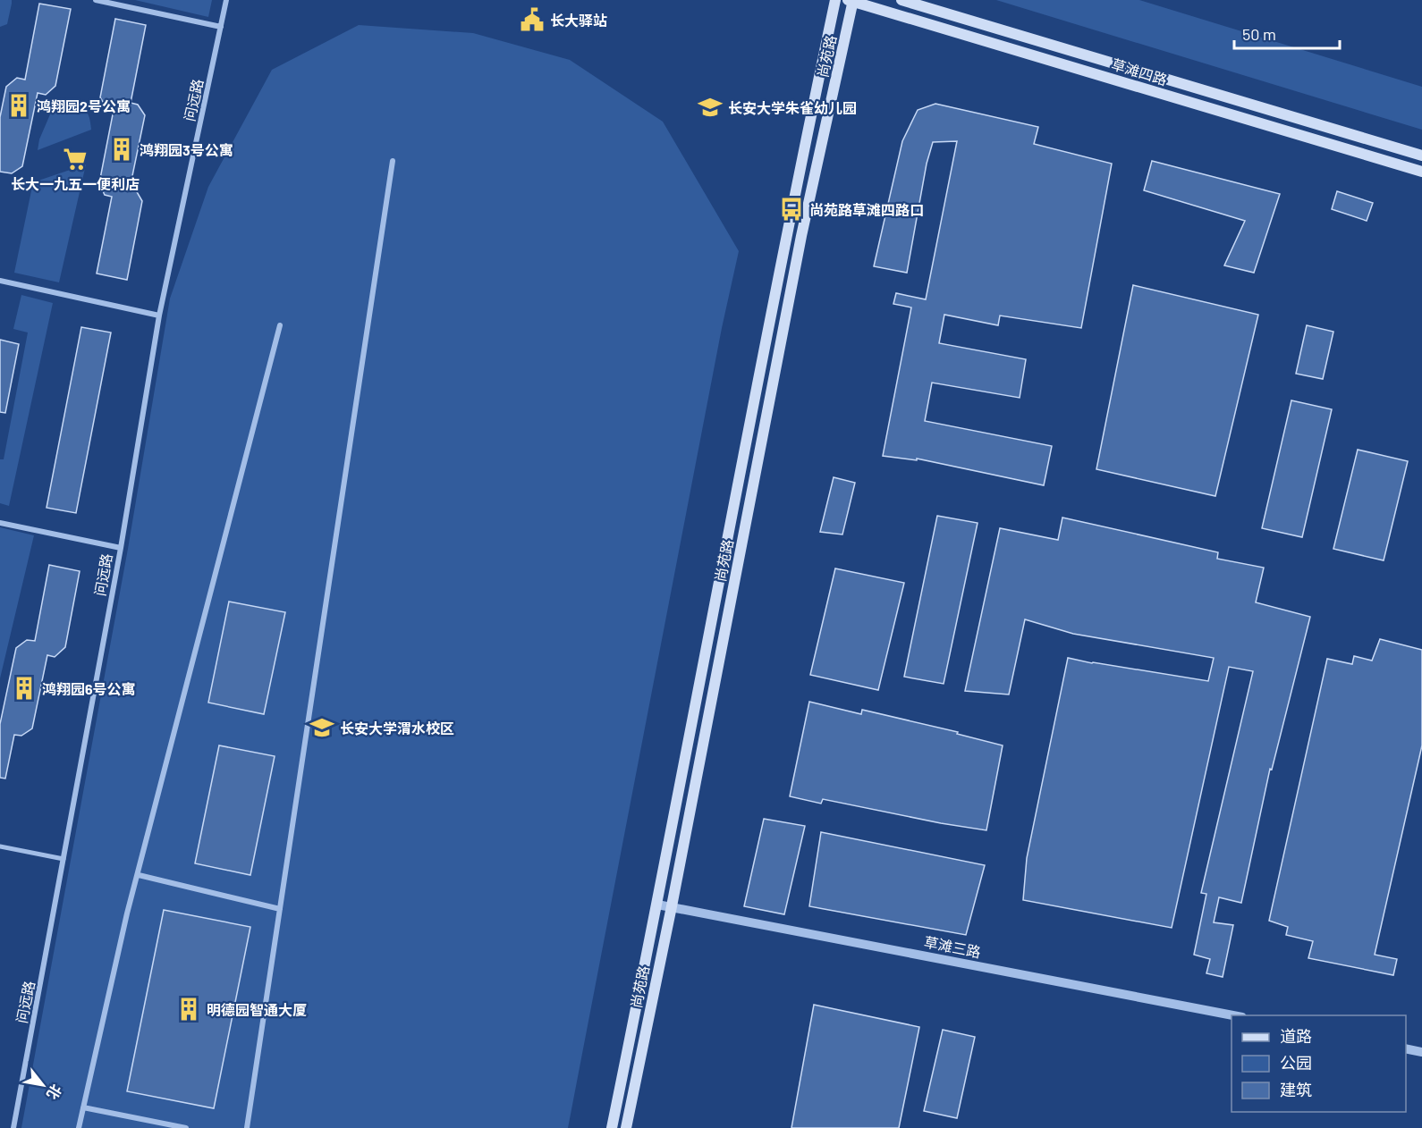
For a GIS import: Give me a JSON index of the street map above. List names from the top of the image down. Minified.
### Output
{"streets":{"main road":["尚苑路","草滩四路"],"street":["问远路","草滩三路"]},"crossings":[["尚苑路","草滩四路"],["尚苑路","草滩三路"]],"places":{"public building":["长大驿站"],"building":["鸿翔园2号公寓","鸿翔园3号公寓","鸿翔园6号公寓","明德园智通大厦"],"school or university":["长安大学朱雀幼儿园","长安大学渭水校区"],"supermarket":["长大一九五一便利店"],"bus stop":["尚苑路草滩四路口"]},"legend":["道路","公园","建筑"],"scale_bar":"50 m","north":"bottom right"}
